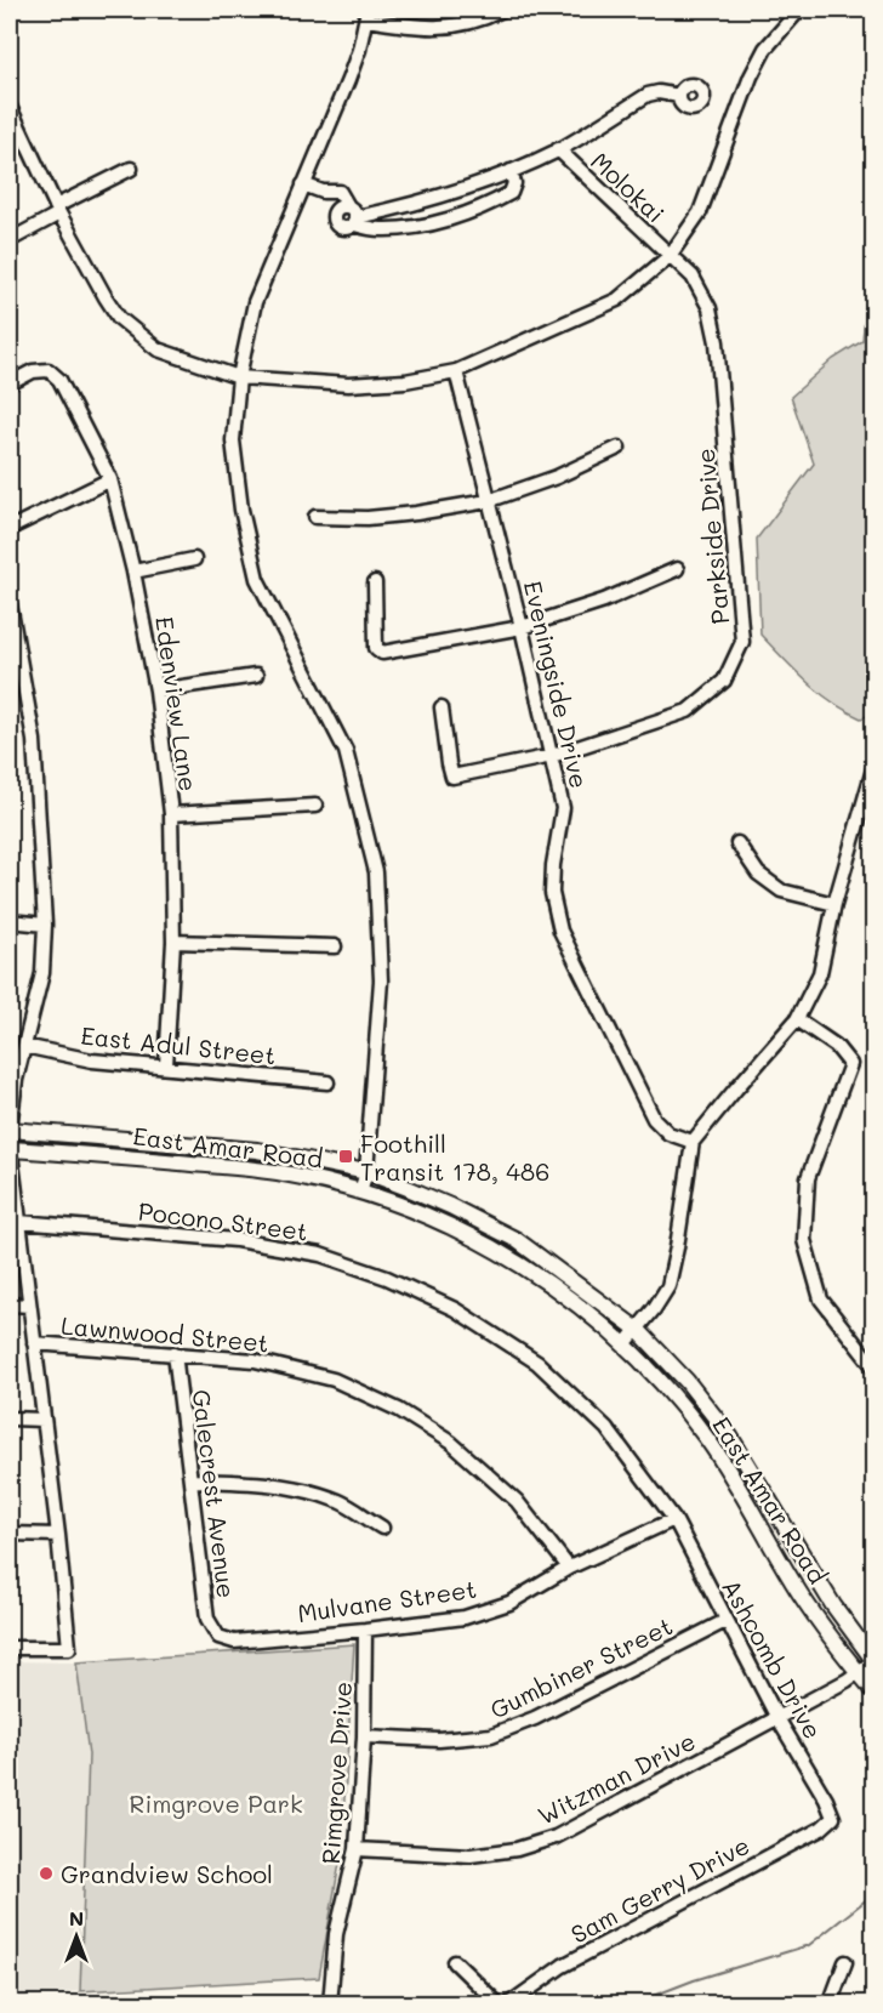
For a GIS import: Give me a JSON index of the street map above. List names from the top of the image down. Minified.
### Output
{"streets":{"main road":["East Amar Road"],"street":["Molokai","Parkside Drive","Eveningside Drive","Edenview Lane","East Adul Street","Pocono Street","Lawnwood Street","Galecrest Avenue","Mulvane Street","Ashcomb Drive","Gumbiner Street","Rimgrove Drive","Witzman Drive","Sam Gerry Drive"]},"crossings":[["Molokai","Parkside Drive"],["Parkside Drive","Eveningside Drive"],["Edenview Lane","East Adul Street"],["East Amar Road","Witzman Drive"],["Pocono Street","Mulvane Street"],["Pocono Street","Ashcomb Drive"],["Lawnwood Street","Galecrest Avenue"],["Lawnwood Street","Mulvane Street"],["Galecrest Avenue","Mulvane Street"],["Mulvane Street","Ashcomb Drive"],["Mulvane Street","Rimgrove Drive"],["Ashcomb Drive","Gumbiner Street"],["Ashcomb Drive","Witzman Drive"],["Ashcomb Drive","Sam Gerry Drive"],["Gumbiner Street","Rimgrove Drive"],["Rimgrove Drive","Witzman Drive"]],"parks":["Rimgrove Park"],"places":{"transit":["Foothill Transit 178, 486"],"other":["Grandview School"]},"north":"top"}
